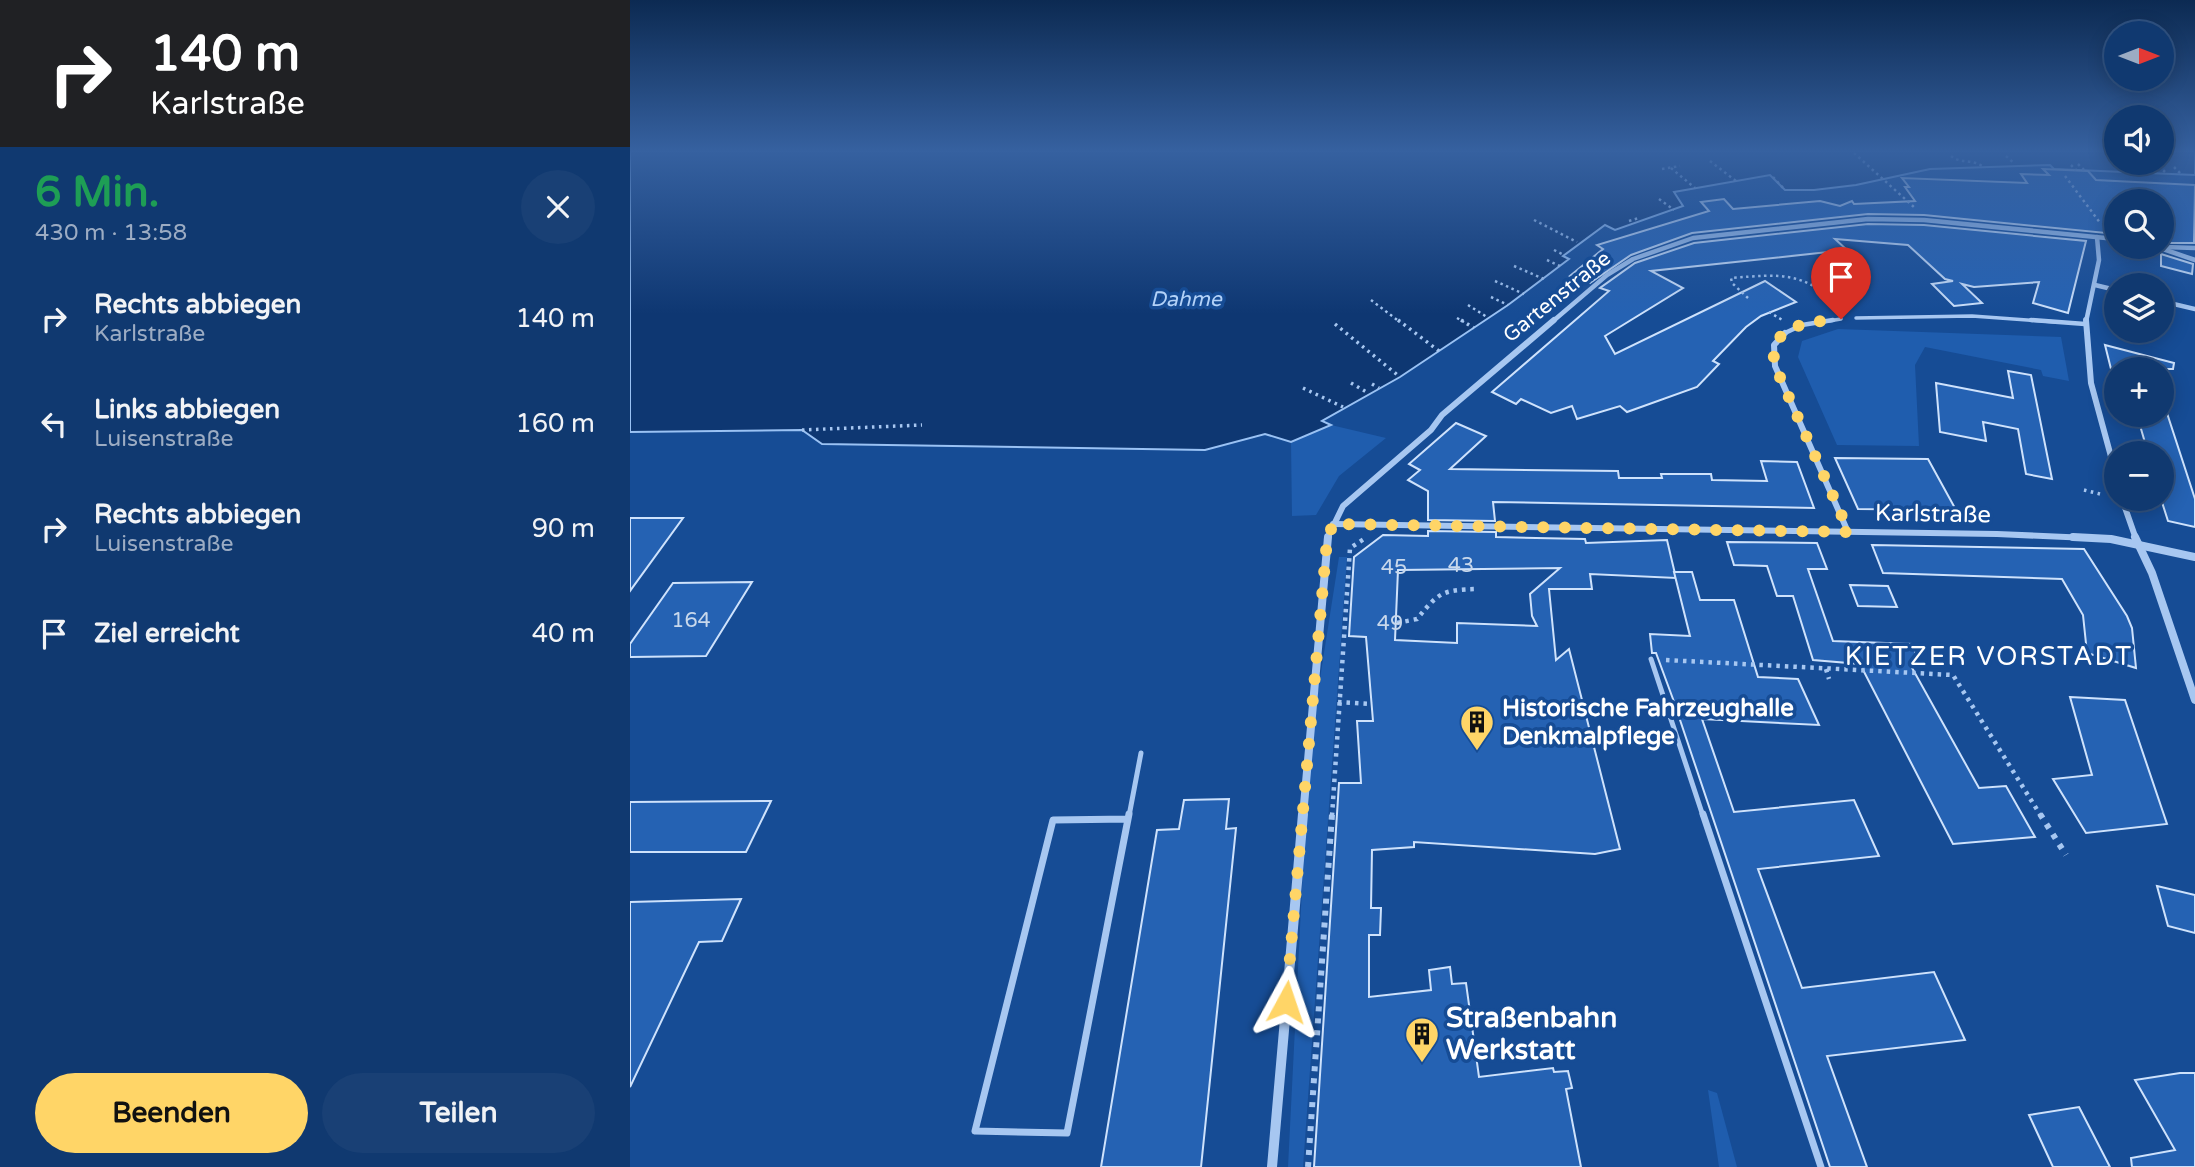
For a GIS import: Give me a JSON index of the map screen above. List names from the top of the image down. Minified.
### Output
{"streets":{"street":["Gartenstraße","Karlstraße"]},"crossings":[["Gartenstraße","Karlstraße"]],"districts":["KIETZER VORSTADT"],"water":["Dahme"],"places":{"building":["Historische Fahrzeughalle Denkmalpflege","Straßenbahn Werkstatt"]},"house_numbers":["43","45","164","49"],"north":"right","page":{"turn":["140 m","Karlstraße"],"map_buttons":["+","−"],"heading":["6 Min.","430 m · 13:58"],"list":[{"name":"Rechts abbiegen","note":"Karlstraße","value":"140 m"},{"name":"Links abbiegen","note":"Luisenstraße","value":"160 m"},{"name":"Rechts abbiegen","note":"Luisenstraße","value":"90 m"},{"name":"Ziel erreicht","value":"40 m"}],"buttons":["Beenden","Teilen"]}}
